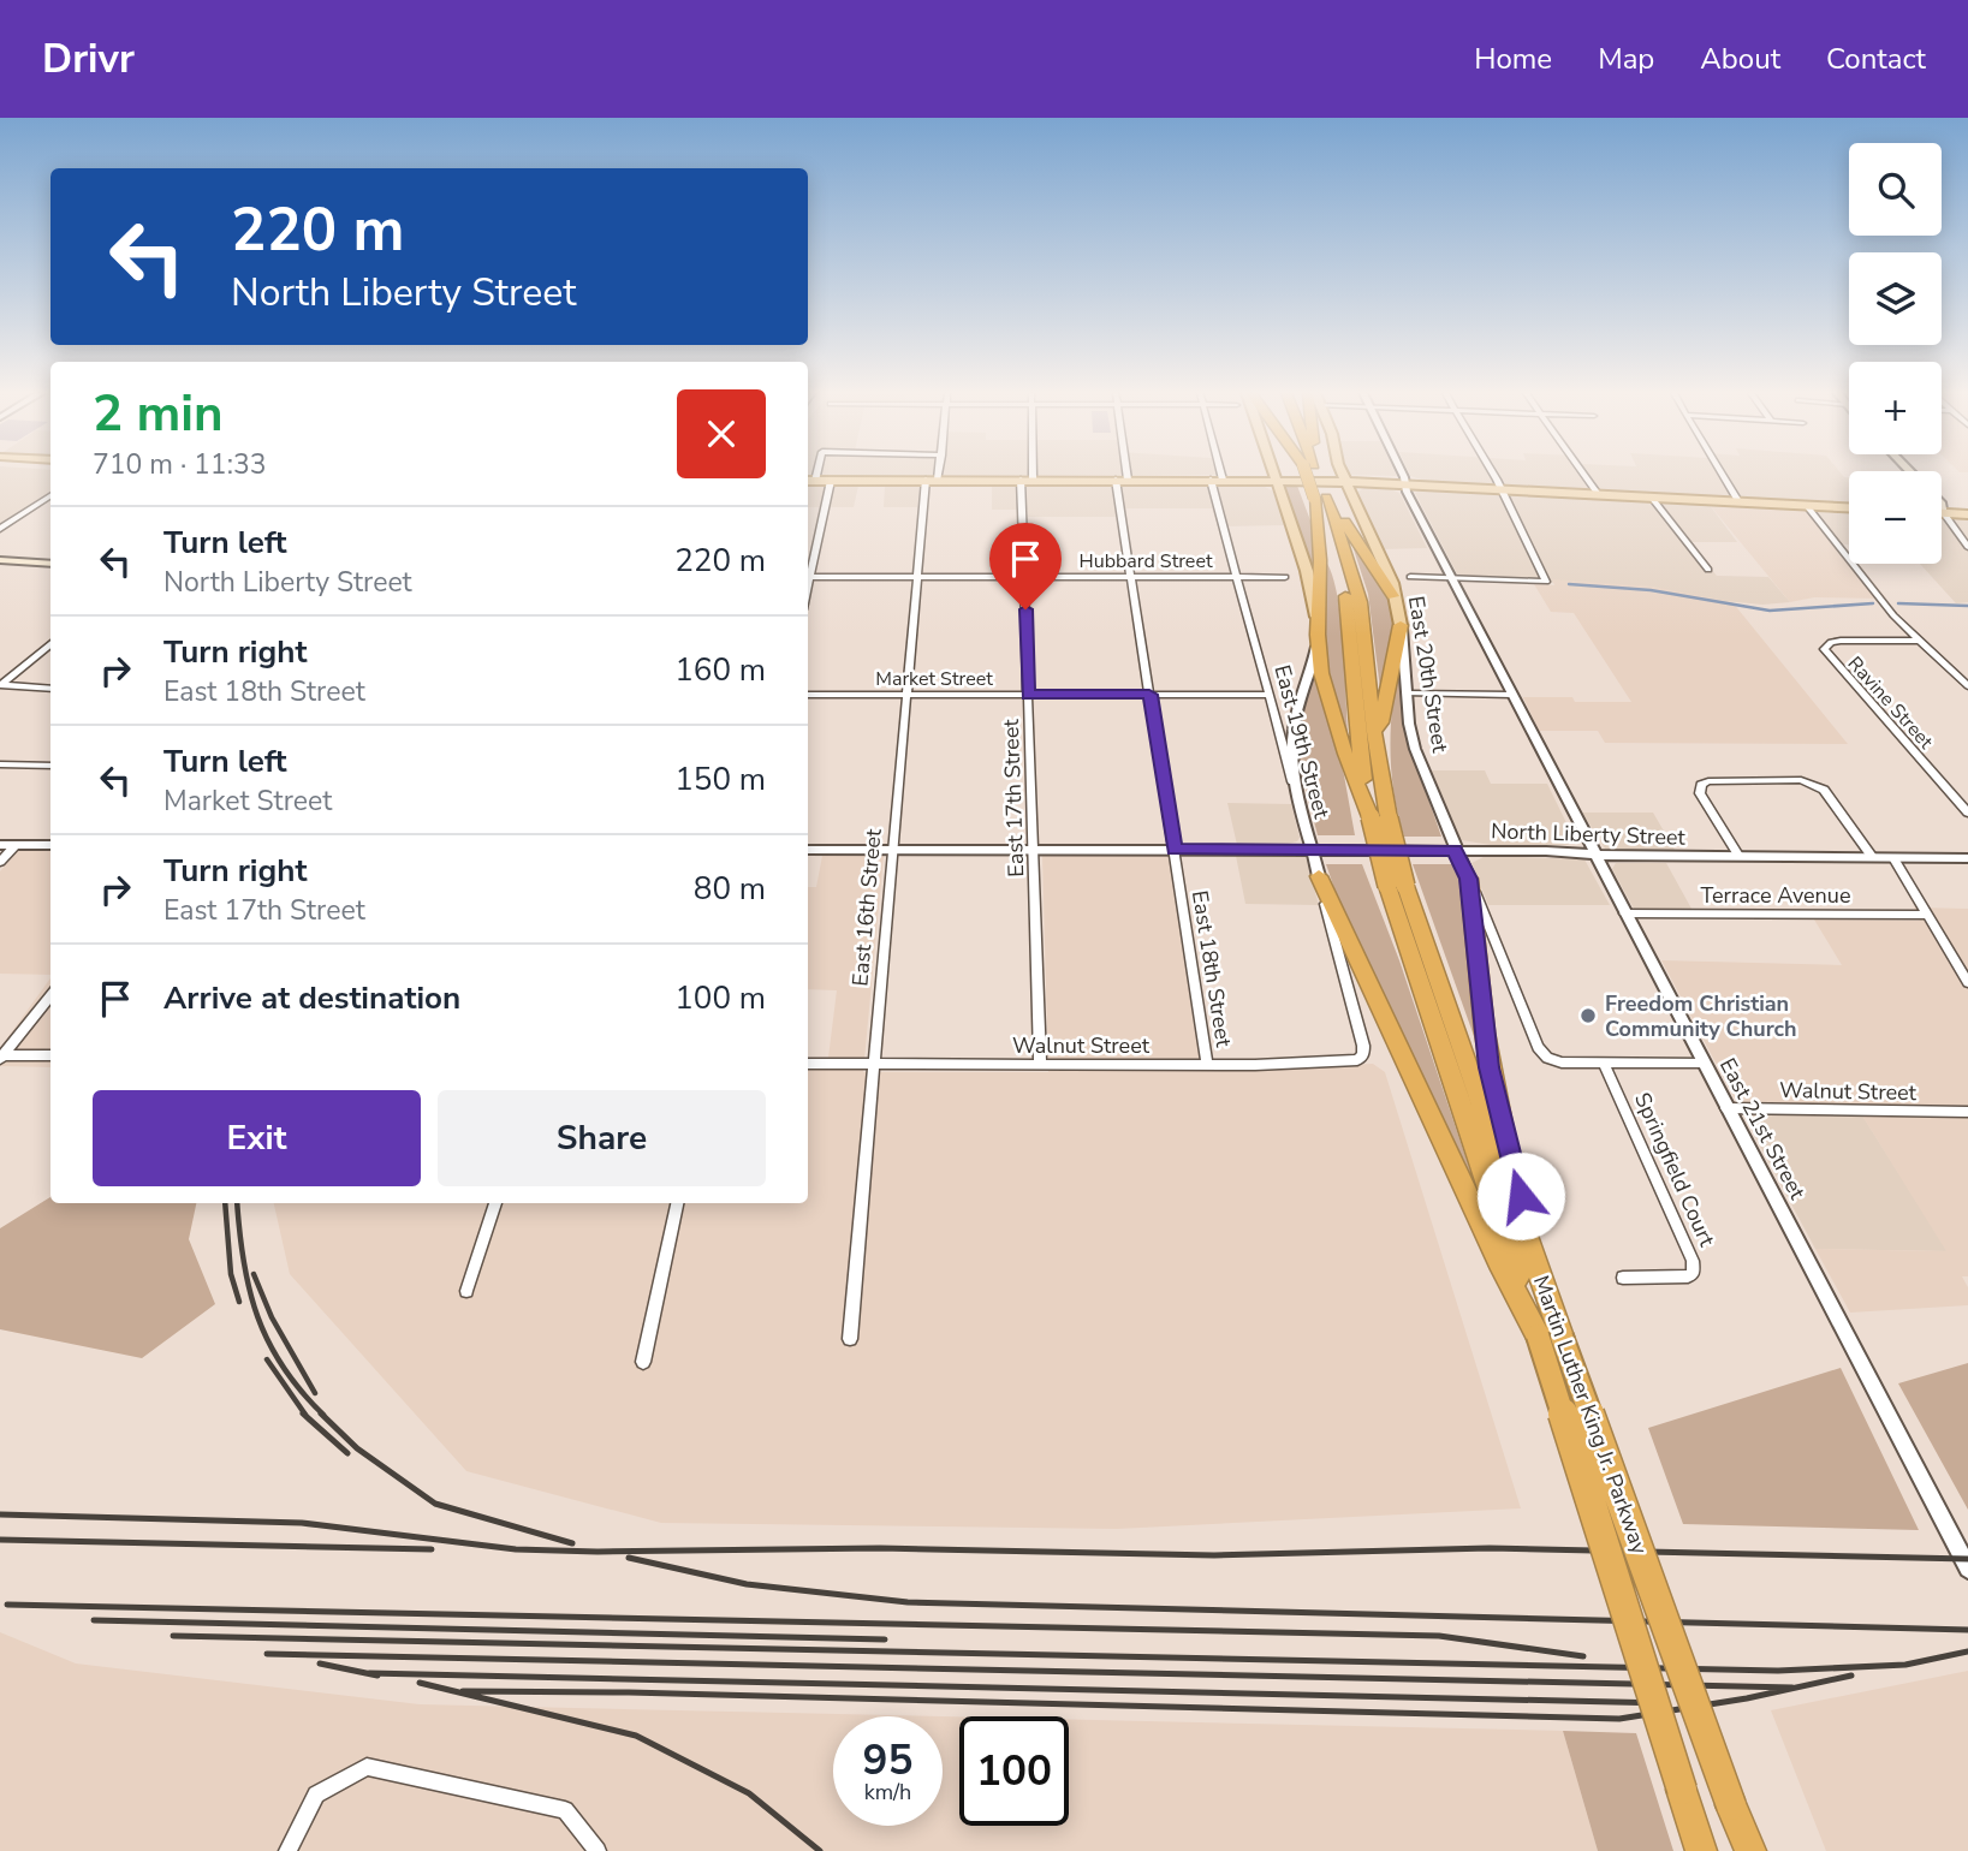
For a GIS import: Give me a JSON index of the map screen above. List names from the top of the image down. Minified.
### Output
{"streets":{"highway":["Martin Luther King Jr. Parkway"],"main road":["East 20th Street"],"street":["Hubbard Street","Market Street","Ravine Street","East 19th Street","East 17th Street","North Liberty Street","Terrace Avenue","East 16th Street","East 18th Street","Walnut Street","East 21st Street","Springfield Court"]},"crossings":[["Hubbard Street","East 19th Street"],["Hubbard Street","East 17th Street"],["Hubbard Street","East 16th Street"],["Hubbard Street","East 18th Street"],["East 20th Street","North Liberty Street"],["East 20th Street","Springfield Court"],["Market Street","East 19th Street"],["Market Street","East 17th Street"],["Market Street","East 16th Street"],["Market Street","East 18th Street"],["East 19th Street","North Liberty Street"],["East 19th Street","Walnut Street"],["East 17th Street","North Liberty Street"],["East 17th Street","Walnut Street"],["North Liberty Street","East 16th Street"],["North Liberty Street","East 18th Street"],["North Liberty Street","East 21st Street"],["Terrace Avenue","East 21st Street"],["East 16th Street","Walnut Street"],["East 18th Street","Walnut Street"],["Walnut Street","East 21st Street"]],"places":["Freedom Christian Community Church"],"page":{"header":"Drivr","nav":["Home","Map","About","Contact"],"map_buttons":["+","−"],"turn":["220 m","North Liberty Street"],"heading":["2 min","710 m · 11:33"],"list":[{"name":"Turn left","note":"North Liberty Street","value":"220 m"},{"name":"Turn right","note":"East 18th Street","value":"160 m"},{"name":"Turn left","note":"Market Street","value":"150 m"},{"name":"Turn right","note":"East 17th Street","value":"80 m"},{"name":"Arrive at destination","value":"100 m"}],"buttons":["Exit","Share"],"speed":"95 km/h","limit":"100"}}
